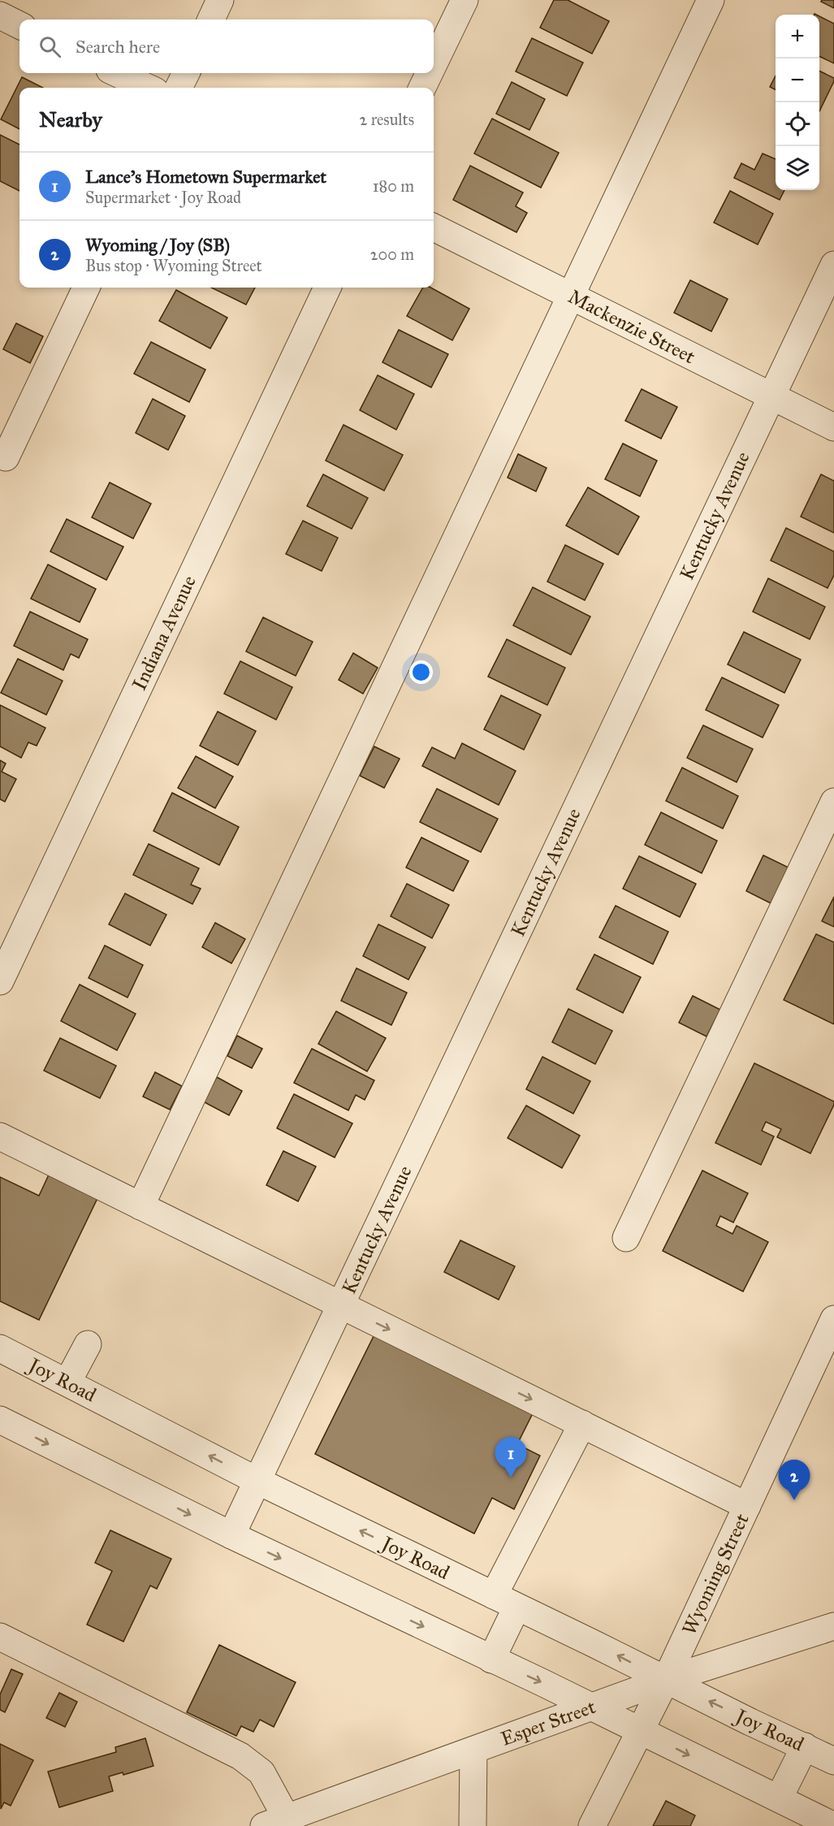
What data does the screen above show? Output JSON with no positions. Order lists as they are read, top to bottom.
{
  "streets": {
    "street": [
      "Mackenzie Street",
      "Kentucky Avenue",
      "Indiana Avenue",
      "Joy Road",
      "Wyoming Street",
      "Esper Street"
    ]
  },
  "crossings": [
    ["Mackenzie Street", "Kentucky Avenue"],
    ["Kentucky Avenue", "Joy Road"],
    ["Joy Road", "Wyoming Street"],
    ["Joy Road", "Esper Street"],
    ["Wyoming Street", "Esper Street"]
  ],
  "page": {
    "map_buttons": ["+", "−"],
    "search": "Search here",
    "heading": ["Nearby", "2 results"],
    "list": [
      {
        "mark": "1",
        "name": "Lance's Hometown Supermarket",
        "note": "Supermarket · Joy Road",
        "value": "180 m"
      },
      {
        "mark": "2",
        "name": "Wyoming / Joy (SB)",
        "note": "Bus stop · Wyoming Street",
        "value": "200 m"
      }
    ],
    "pins": ["1", "2"]
  }
}
